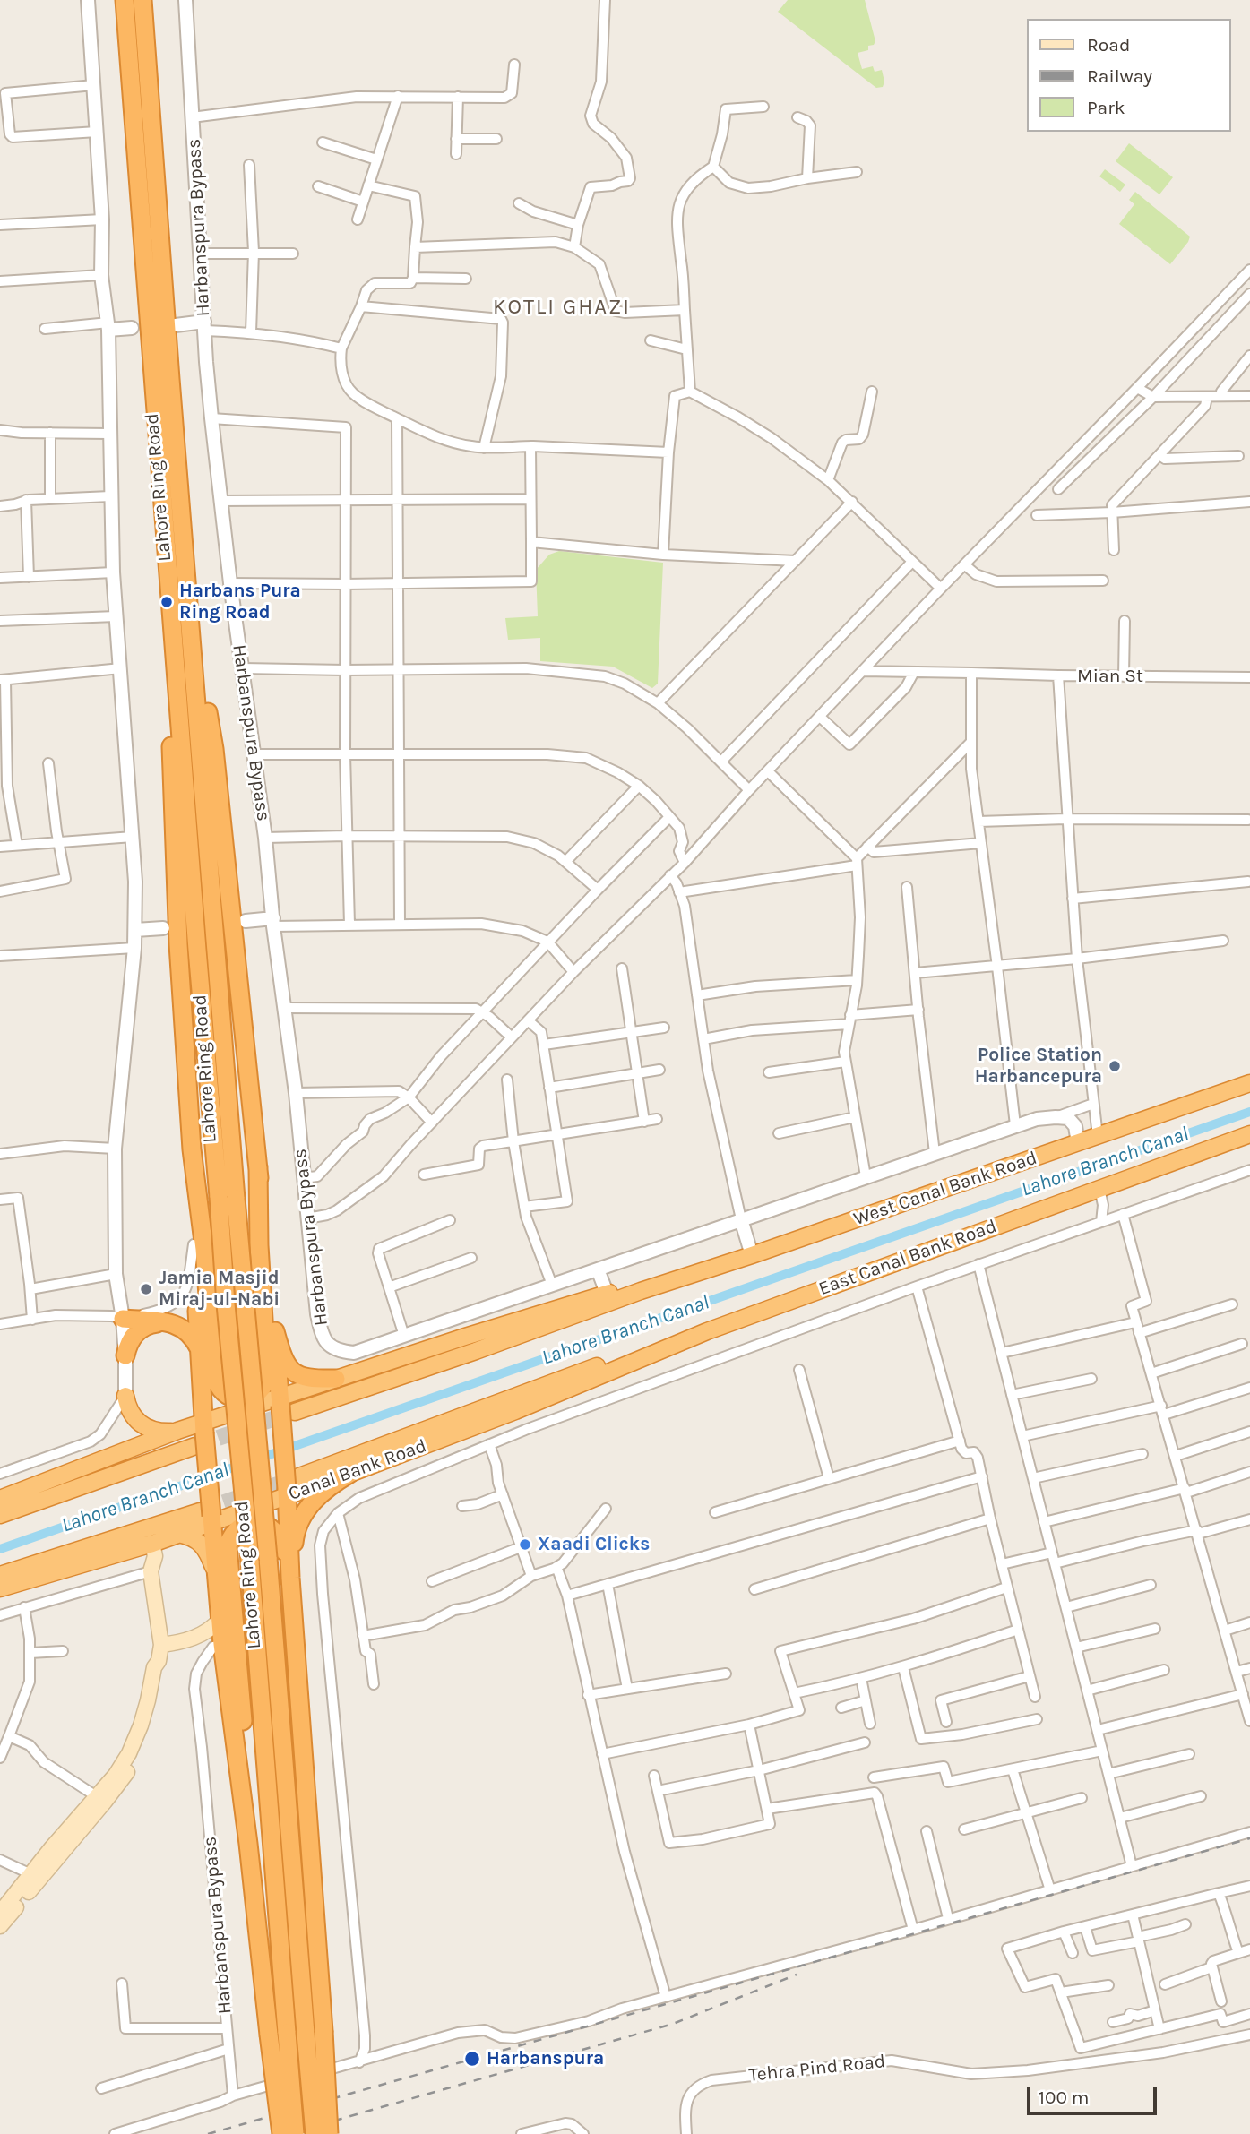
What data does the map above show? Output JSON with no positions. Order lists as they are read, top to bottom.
{
  "streets": {
    "highway": [
      "Lahore Ring Road",
      "West Canal Bank Road",
      "East Canal Bank Road",
      "Canal Bank Road"
    ],
    "street": ["Harbanspura Bypass", "Mian St", "Tehra Pind Road"]
  },
  "crossings": [
    ["East Canal Bank Road", "Canal Bank Road"]
  ],
  "districts": ["KOTLI GHAZI"],
  "water": ["Lahore Branch Canal"],
  "places": [
    "Harbans Pura Ring Road",
    "Police Station Harbancepura",
    "Jamia Masjid Miraj-ul-Nabi",
    "Xaadi Clicks",
    "Harbanspura"
  ],
  "legend": ["Road", "Railway", "Park"],
  "scale_bar": "100 m"
}
